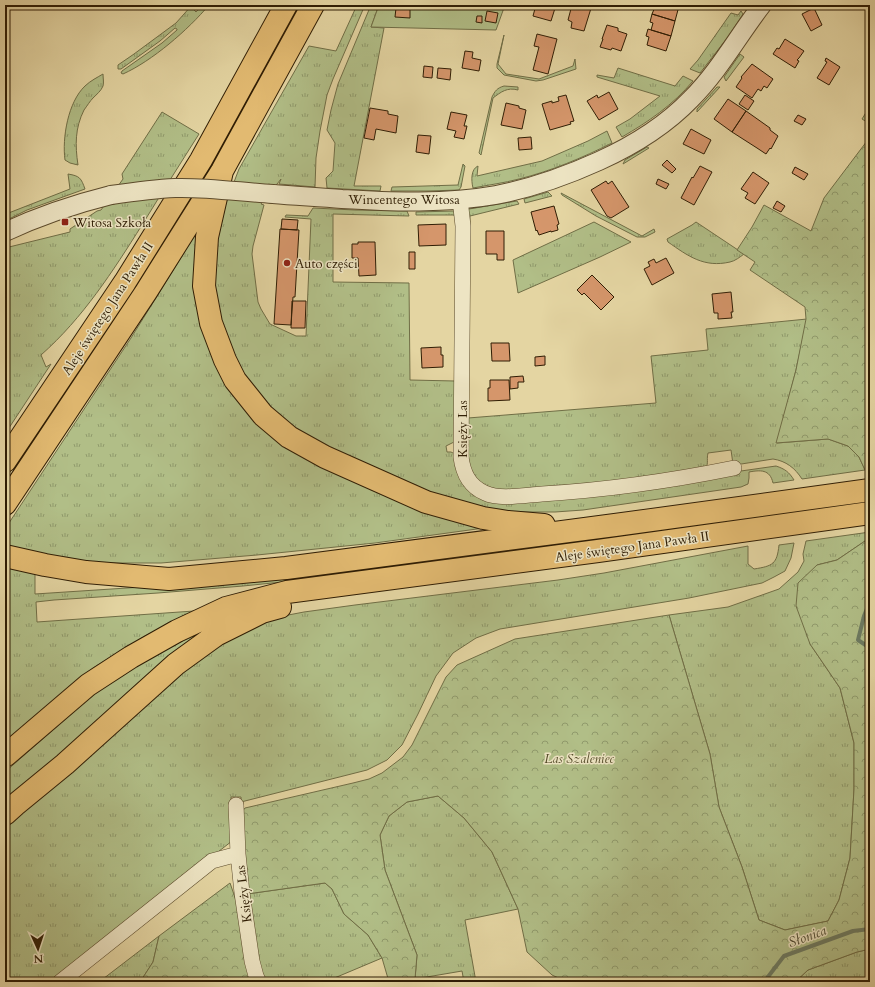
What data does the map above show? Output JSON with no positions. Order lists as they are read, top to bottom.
{
  "streets": {
    "highway": ["Aleje świętego Jana Pawła II"],
    "street": ["Wincentego Witosa", "Księży Las"]
  },
  "crossings": [
    ["Wincentego Witosa", "Księży Las"]
  ],
  "water": ["Słonica"],
  "parks": ["Las Szaleniec"],
  "places": {
    "transit": ["Witosa Szkoła"],
    "other": ["Auto części"]
  },
  "north": "bottom"
}
